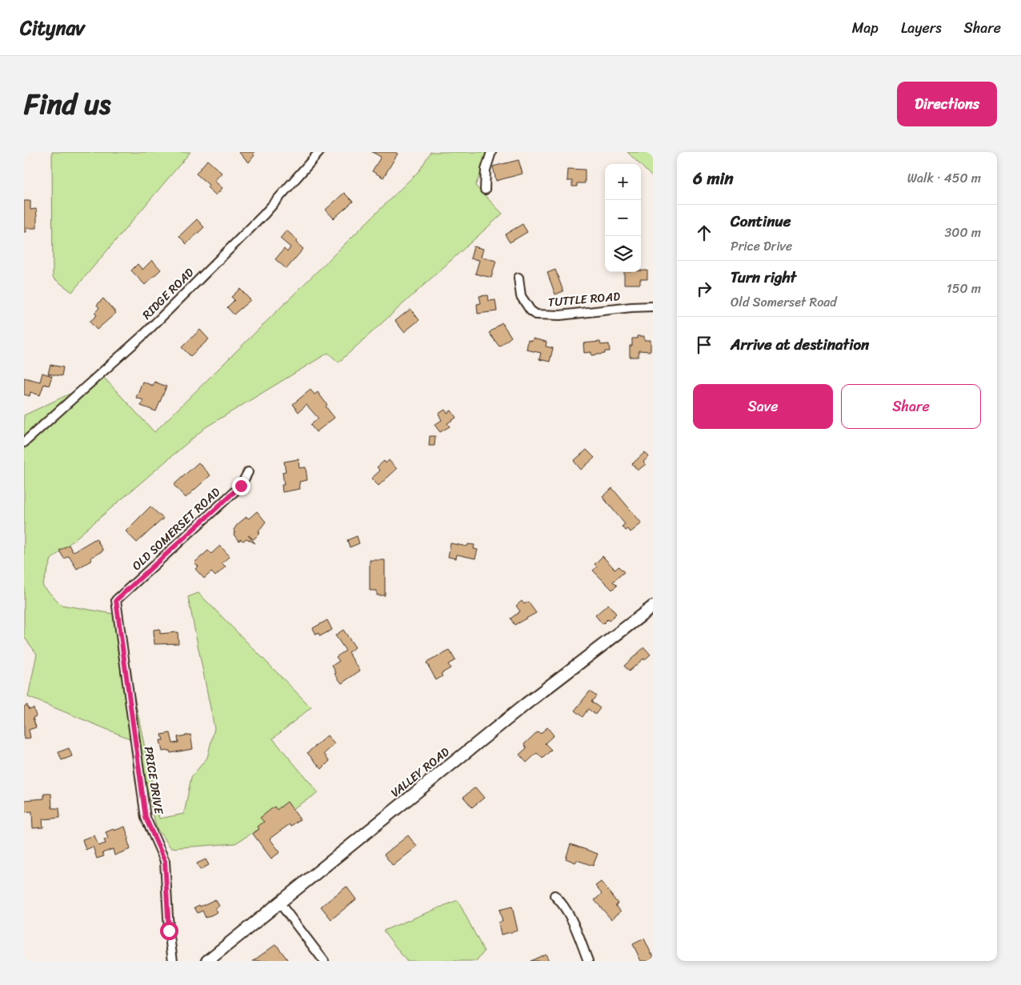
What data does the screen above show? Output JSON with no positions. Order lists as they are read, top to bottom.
{
  "streets": {
    "main road": ["VALLEY ROAD"],
    "street": [
      "RIDGE ROAD",
      "TUTTLE ROAD",
      "OLD SOMERSET ROAD",
      "PRICE DRIVE"
    ]
  },
  "crossings": [
    ["OLD SOMERSET ROAD", "PRICE DRIVE"]
  ],
  "page": {
    "header": "Citynav",
    "nav": ["Map", "Layers", "Share"],
    "title": "Find us",
    "buttons": [
      "Directions",
      ["Save", "Share"]
    ],
    "heading": ["6 min", "Walk · 450 m"],
    "map_buttons": ["+", "−"],
    "list": [
      ["Continue", "Price Drive", "300 m"],
      ["Turn right", "Old Somerset Road", "150 m"],
      "Arrive at destination"
    ]
  }
}
